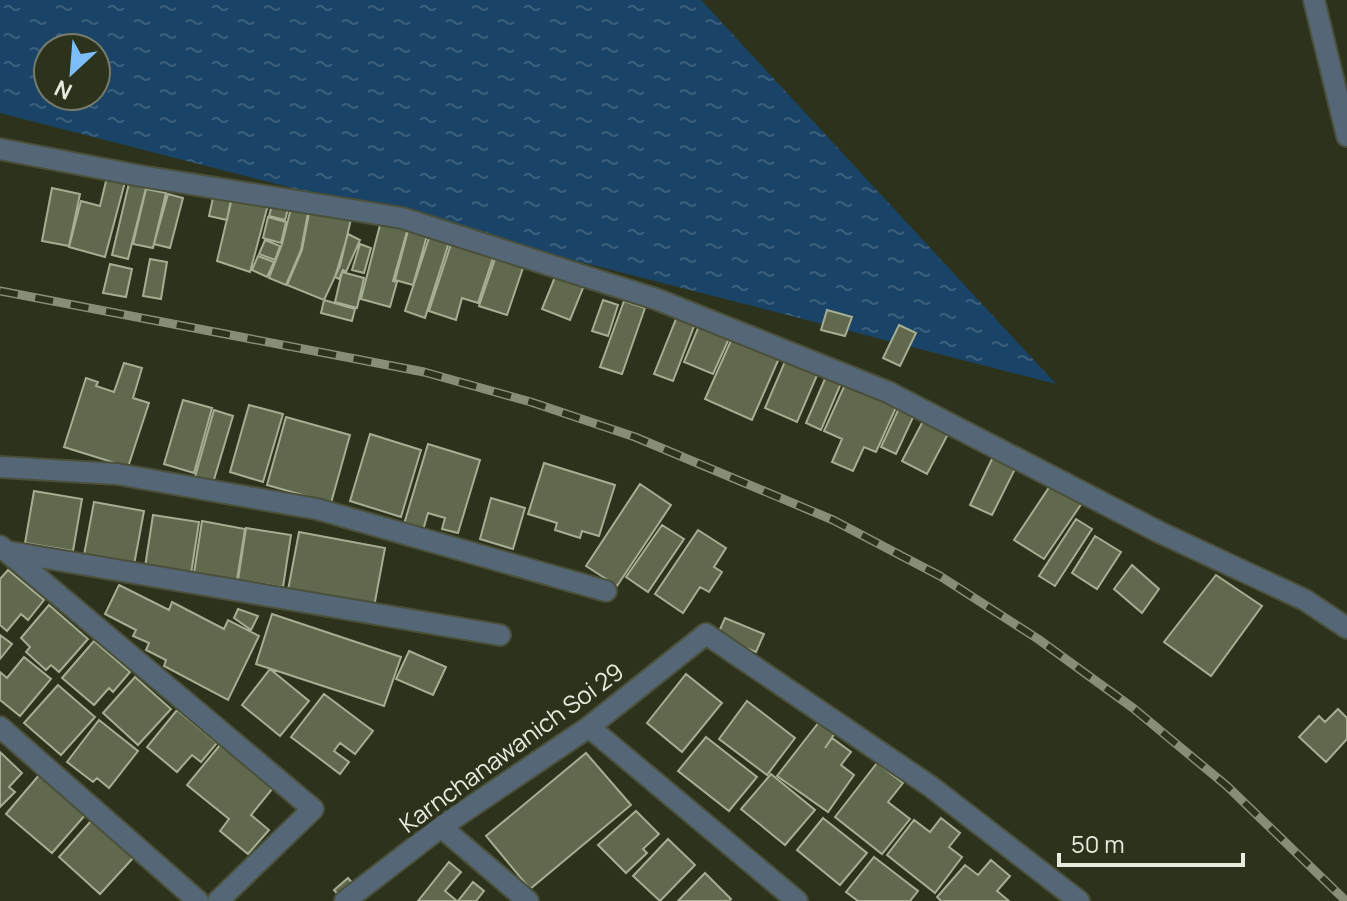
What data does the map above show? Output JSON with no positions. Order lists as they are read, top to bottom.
{
  "streets": {
    "street": ["Karnchanawanich Soi 29"]
  },
  "scale_bar": "50 m",
  "north": "bottom left"
}
